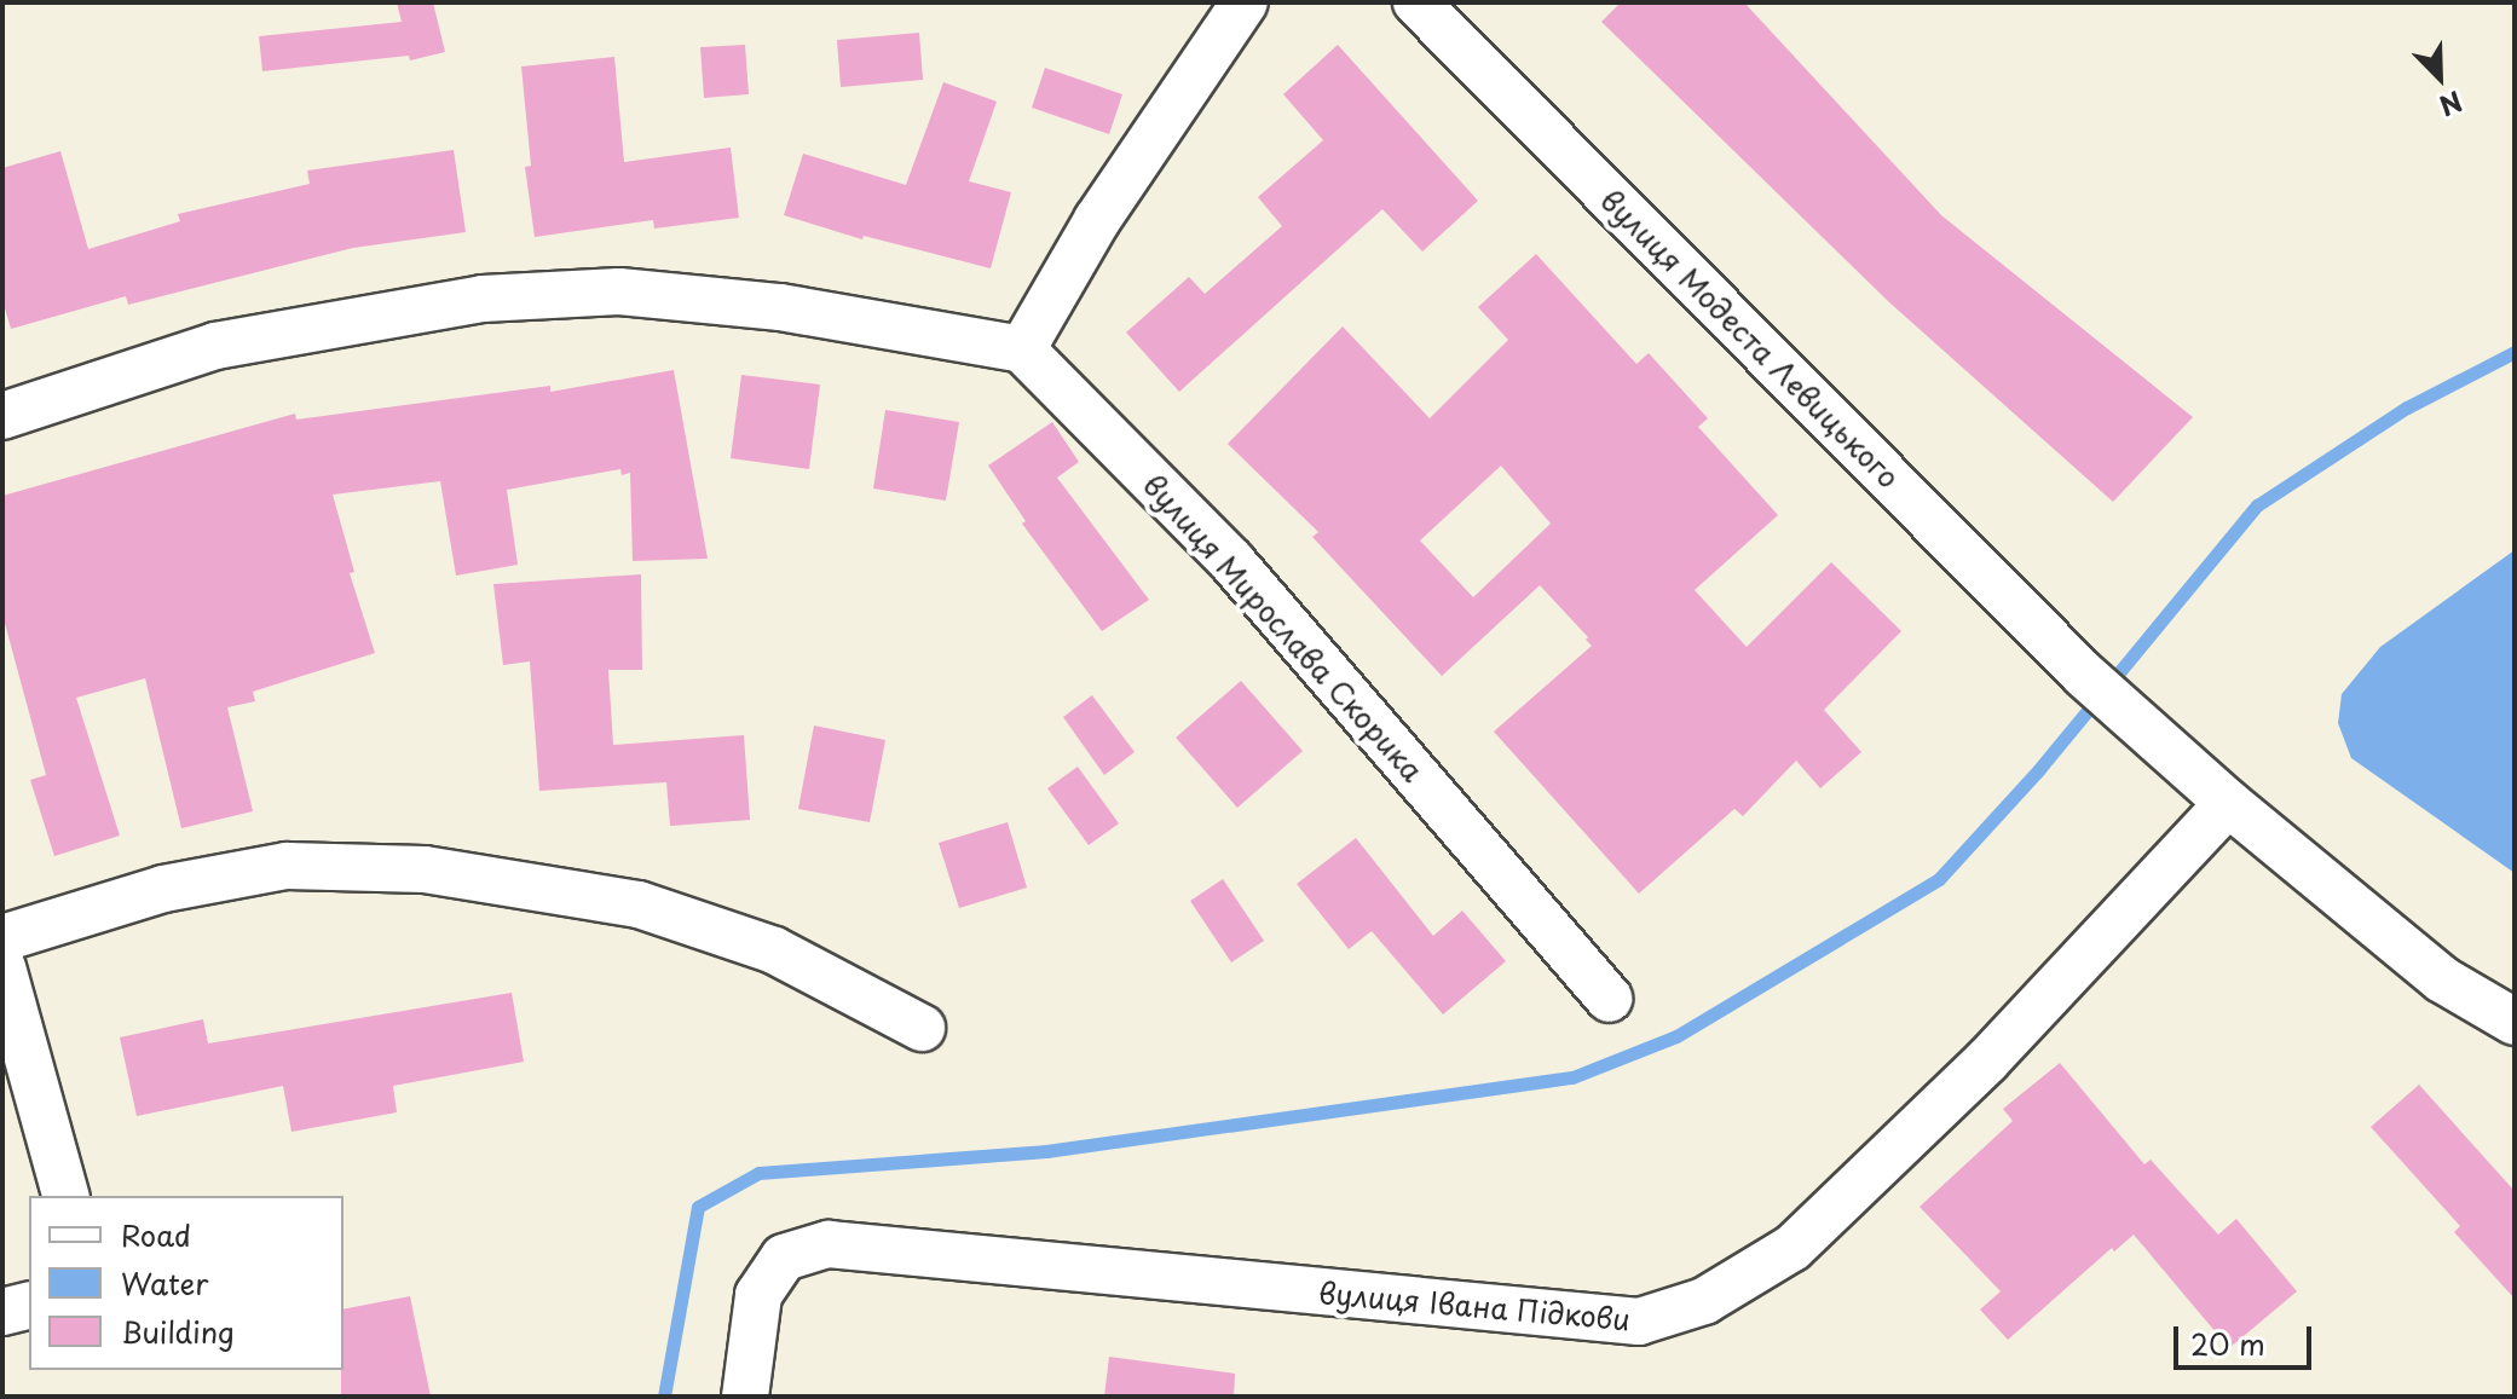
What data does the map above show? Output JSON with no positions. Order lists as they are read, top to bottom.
{
  "streets": {
    "street": ["вулиця Модеста Левицького", "вулиця Мирослава Скорика", "вулиця Івана Підкови"]
  },
  "crossings": [
    ["вулиця Модеста Левицького", "вулиця Івана Підкови"]
  ],
  "legend": ["Road", "Water", "Building"],
  "scale_bar": "20 m",
  "north": "bottom right"
}
